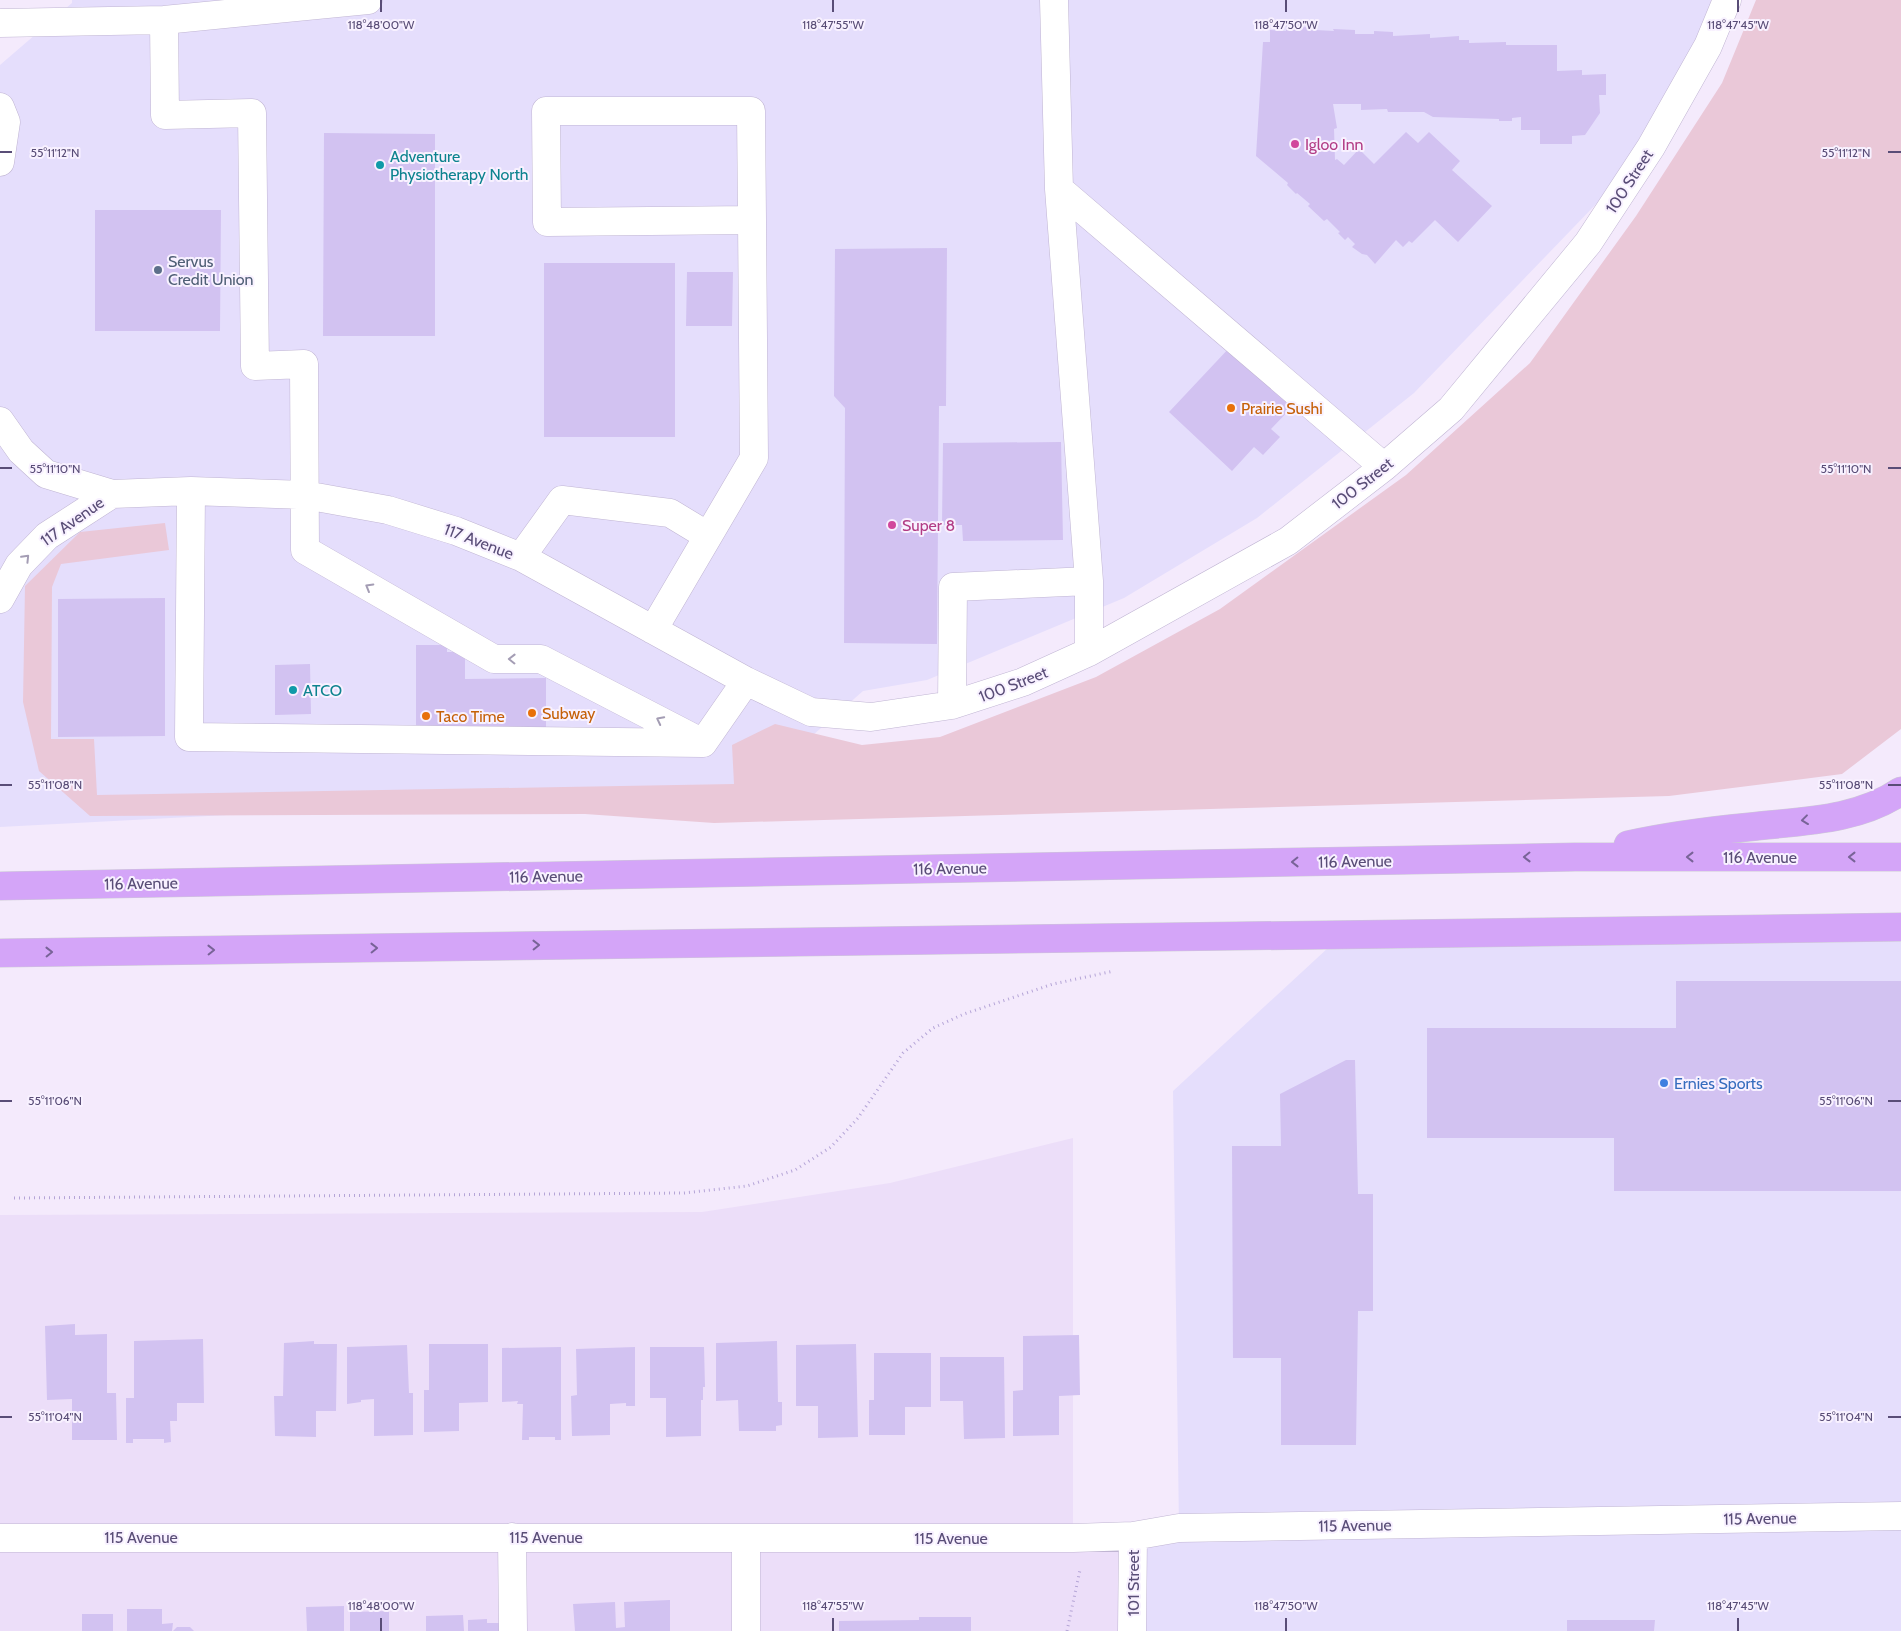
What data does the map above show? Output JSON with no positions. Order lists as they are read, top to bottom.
{
  "streets": {
    "main road": ["116 Avenue"],
    "street": [
      "100 Street",
      "117 Avenue",
      "115 Avenue",
      "101 Street"
    ]
  },
  "crossings": [
    ["100 Street", "117 Avenue"],
    ["115 Avenue", "101 Street"]
  ],
  "places": [
    "Igloo Inn",
    "Adventure Physiotherapy North",
    "Servus Credit Union",
    "Prairie Sushi",
    "Super 8",
    "ATCO",
    "Subway",
    "Taco Time",
    "Ernies Sports"
  ],
  "coordinates": [
    "118°48'00\"W",
    "118°47'55\"W",
    "118°47'50\"W",
    "118°47'45\"W",
    "55°11'12\"N",
    "55°11'10\"N",
    "55°11'08\"N",
    "55°11'06\"N",
    "55°11'04\"N"
  ]
}
